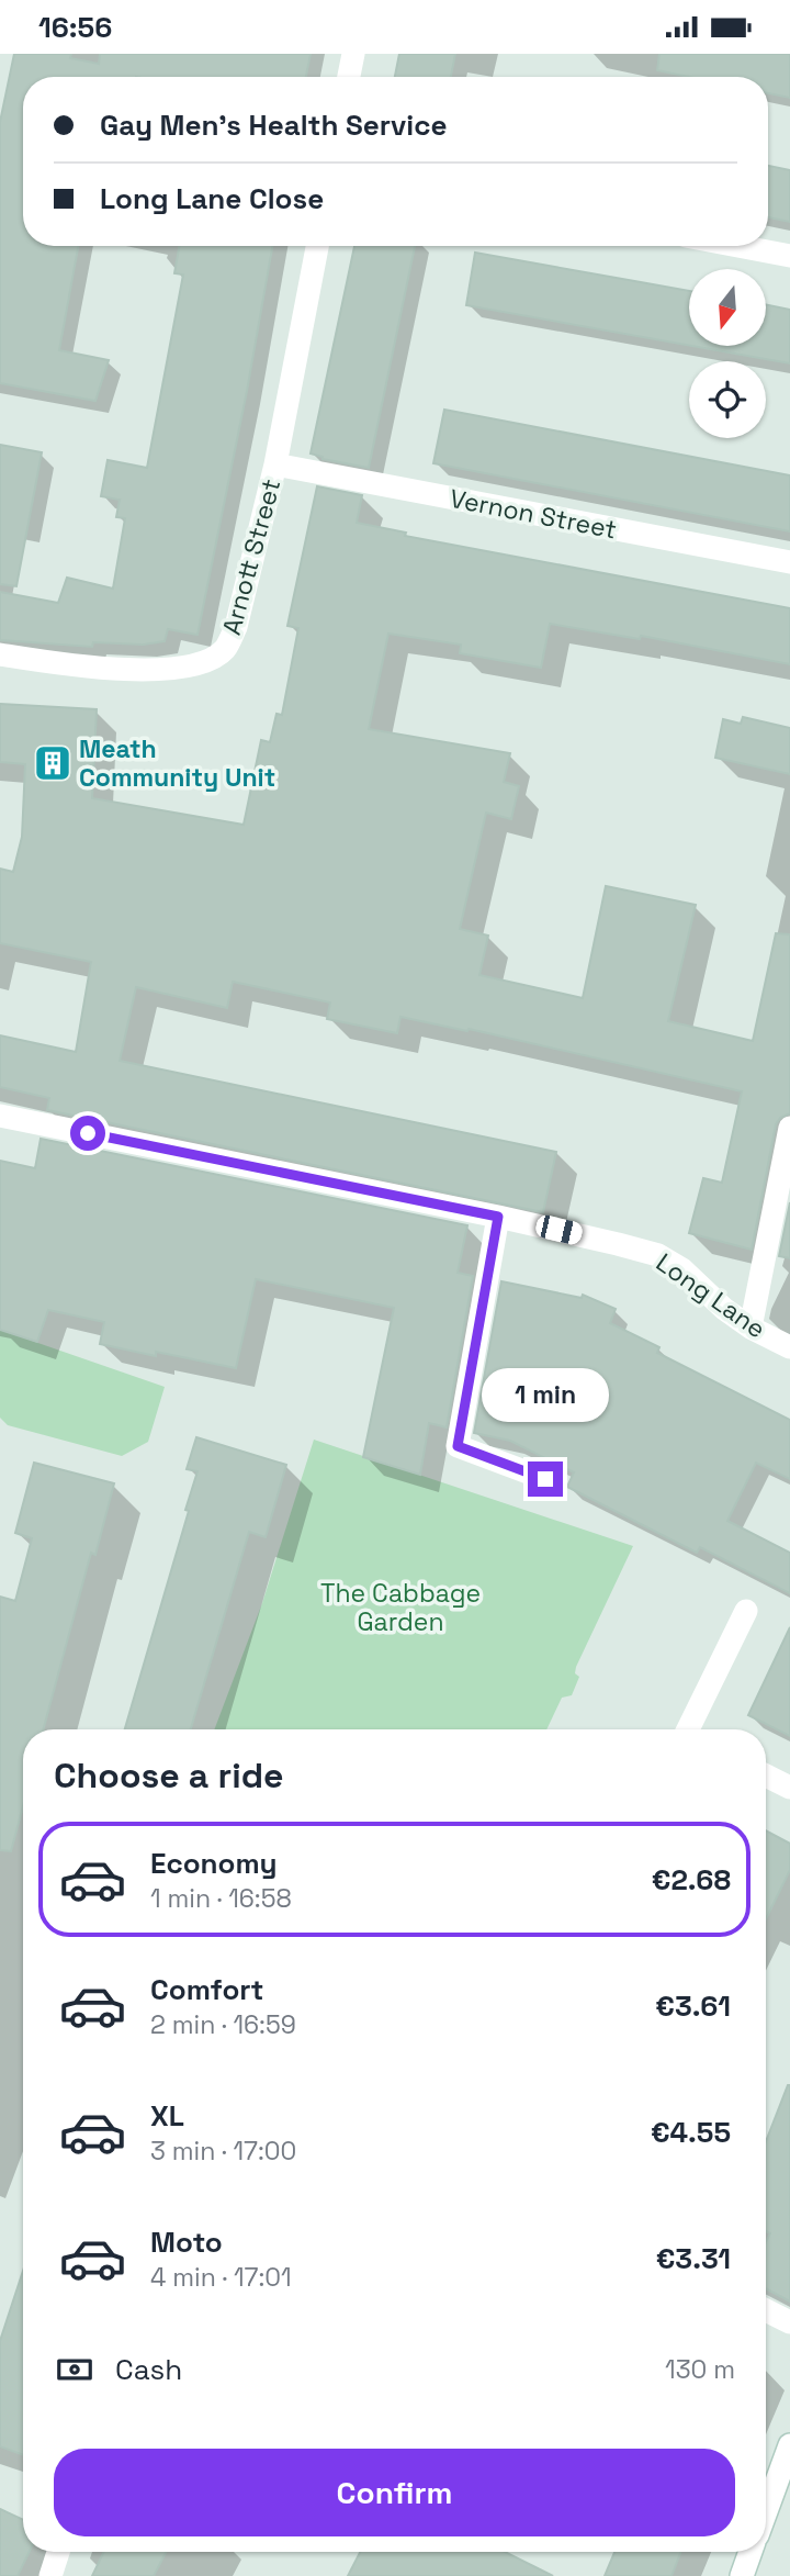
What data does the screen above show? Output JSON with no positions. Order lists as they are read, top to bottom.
{
  "streets": {
    "street": ["Vernon Street", "Arnott Street", "Long Lane"]
  },
  "crossings": [
    ["Vernon Street", "Arnott Street"]
  ],
  "parks": ["The Cabbage Garden"],
  "places": {
    "building": ["Meath Community Unit"]
  },
  "north": "bottom",
  "page": {
    "status": "16:56",
    "banner": ["Gay Men's Health Service", "Long Lane Close"],
    "bubble": "1 min",
    "heading": "Choose a ride",
    "list": [
      {
        "name": "Economy",
        "note": "1 min · 16:58",
        "value": "€2.68"
      },
      {
        "name": "Comfort",
        "note": "2 min · 16:59",
        "value": "€3.61"
      },
      {
        "name": "XL",
        "note": "3 min · 17:00",
        "value": "€4.55"
      },
      {
        "name": "Moto",
        "note": "4 min · 17:01",
        "value": "€3.31"
      }
    ],
    "pay": ["Cash", "130 m"],
    "buttons": "Confirm"
  }
}
